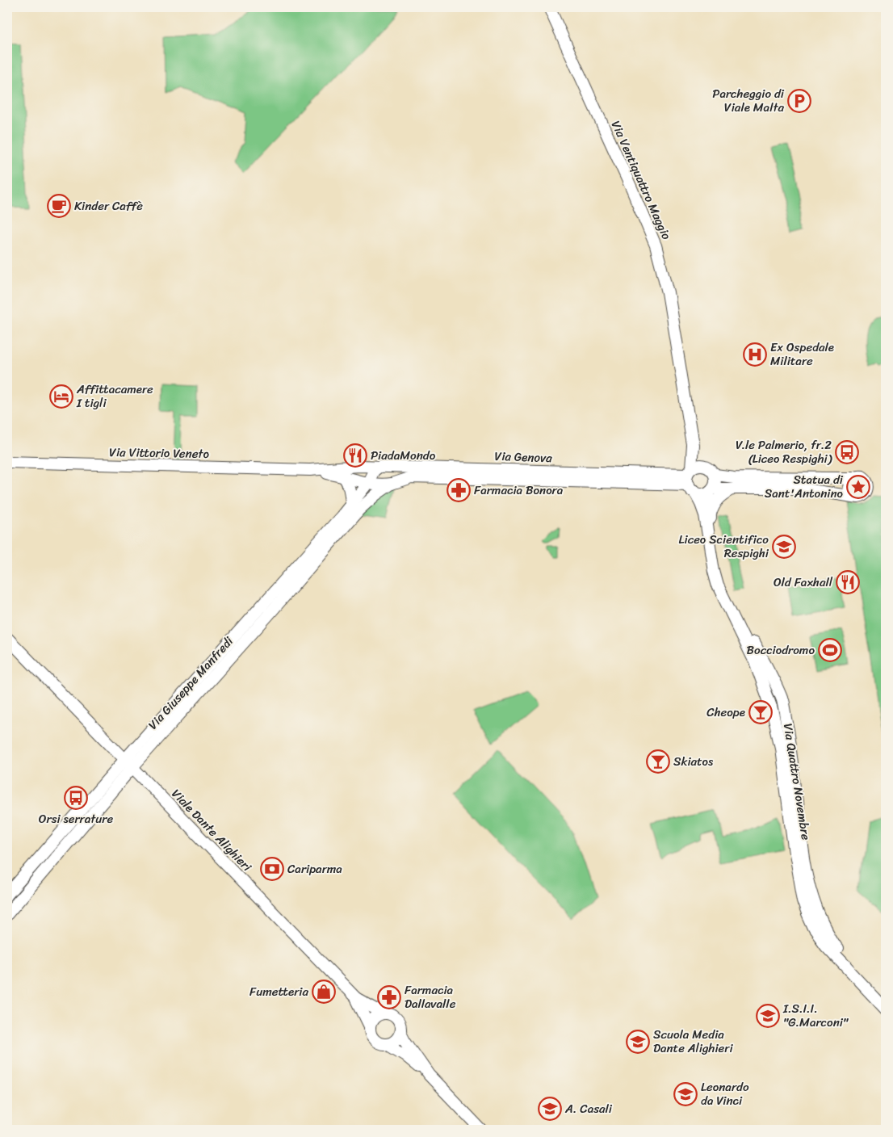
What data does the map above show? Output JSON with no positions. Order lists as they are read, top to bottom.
{
  "streets": {
    "main road": [
      "Via Ventiquattro Maggio",
      "Via Vittorio Veneto",
      "Via Genova",
      "Via Giuseppe Manfredi",
      "Via Quattro Novembre",
      "Viale Dante Alighieri"
    ]
  },
  "crossings": [
    ["Via Ventiquattro Maggio", "Via Genova"],
    ["Via Ventiquattro Maggio", "Via Quattro Novembre"],
    ["Via Vittorio Veneto", "Via Genova"],
    ["Via Genova", "Via Giuseppe Manfredi"],
    ["Via Genova", "Via Quattro Novembre"],
    ["Via Giuseppe Manfredi", "Viale Dante Alighieri"]
  ],
  "places": {
    "parking": ["Parcheggio di Viale Malta"],
    "cafe": ["Kinder Caffè"],
    "hospital": ["Ex Ospedale Militare"],
    "hotel": ["Affittacamere I tigli"],
    "bus stop": ["V.le Palmerio, fr.2 (Liceo Respighi)", "Orsi serrature"],
    "restaurant": ["PiadaMondo", "Old Faxhall"],
    "place": ["Statua di Sant'Antonino"],
    "pharmacy": ["Farmacia Bonora", "Farmacia Dallavalle"],
    "school or university": [
      "Liceo Scientifico Respighi",
      "I.S.I.I. \"G.Marconi\"",
      "Scuola Media Dante Alighieri",
      "Leonardo da Vinci",
      "A. Casali"
    ],
    "sports": ["Bocciodromo"],
    "bar": ["Cheope", "Skiatos"],
    "bank": ["Cariparma"],
    "shop": ["Fumetteria"]
  }
}
